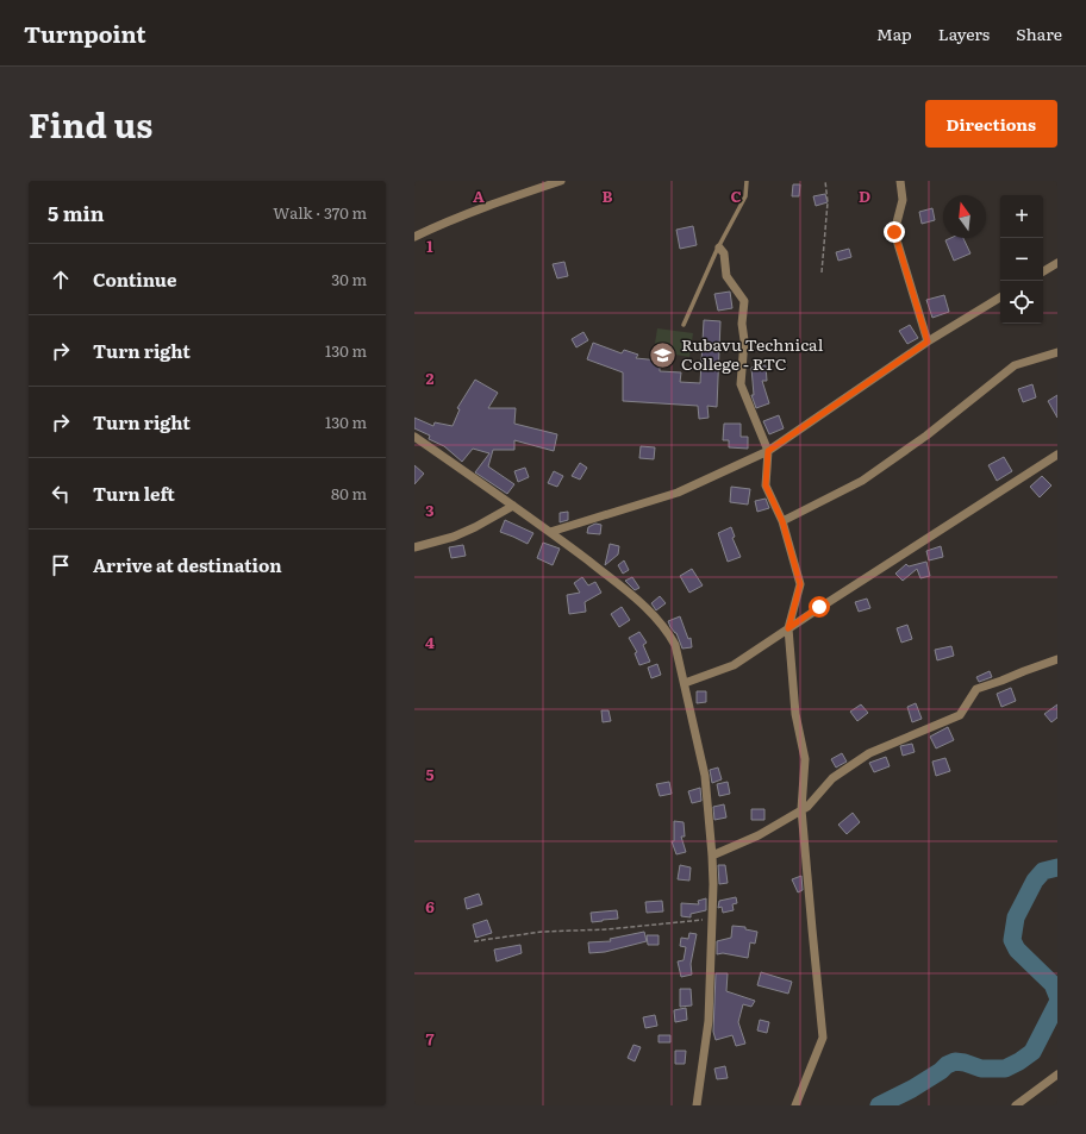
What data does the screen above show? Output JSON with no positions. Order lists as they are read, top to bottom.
{
  "places": {
    "school or university": ["Rubavu Technical College - RTC"]
  },
  "north": "top",
  "page": {
    "header": "Turnpoint",
    "nav": ["Map", "Layers", "Share"],
    "title": "Find us",
    "buttons": "Directions",
    "heading": ["5 min", "Walk · 370 m"],
    "map_buttons": ["+", "−"],
    "list": [
      ["Continue", "30 m"],
      ["Turn right", "130 m"],
      ["Turn right", "130 m"],
      ["Turn left", "80 m"],
      "Arrive at destination"
    ]
  },
  "grid": {
    "columns": [
      "A",
      "B",
      "C",
      "D"
    ],
    "rows": [
      "1",
      "2",
      "3",
      "4",
      "5",
      "6",
      "7"
    ]
  }
}
